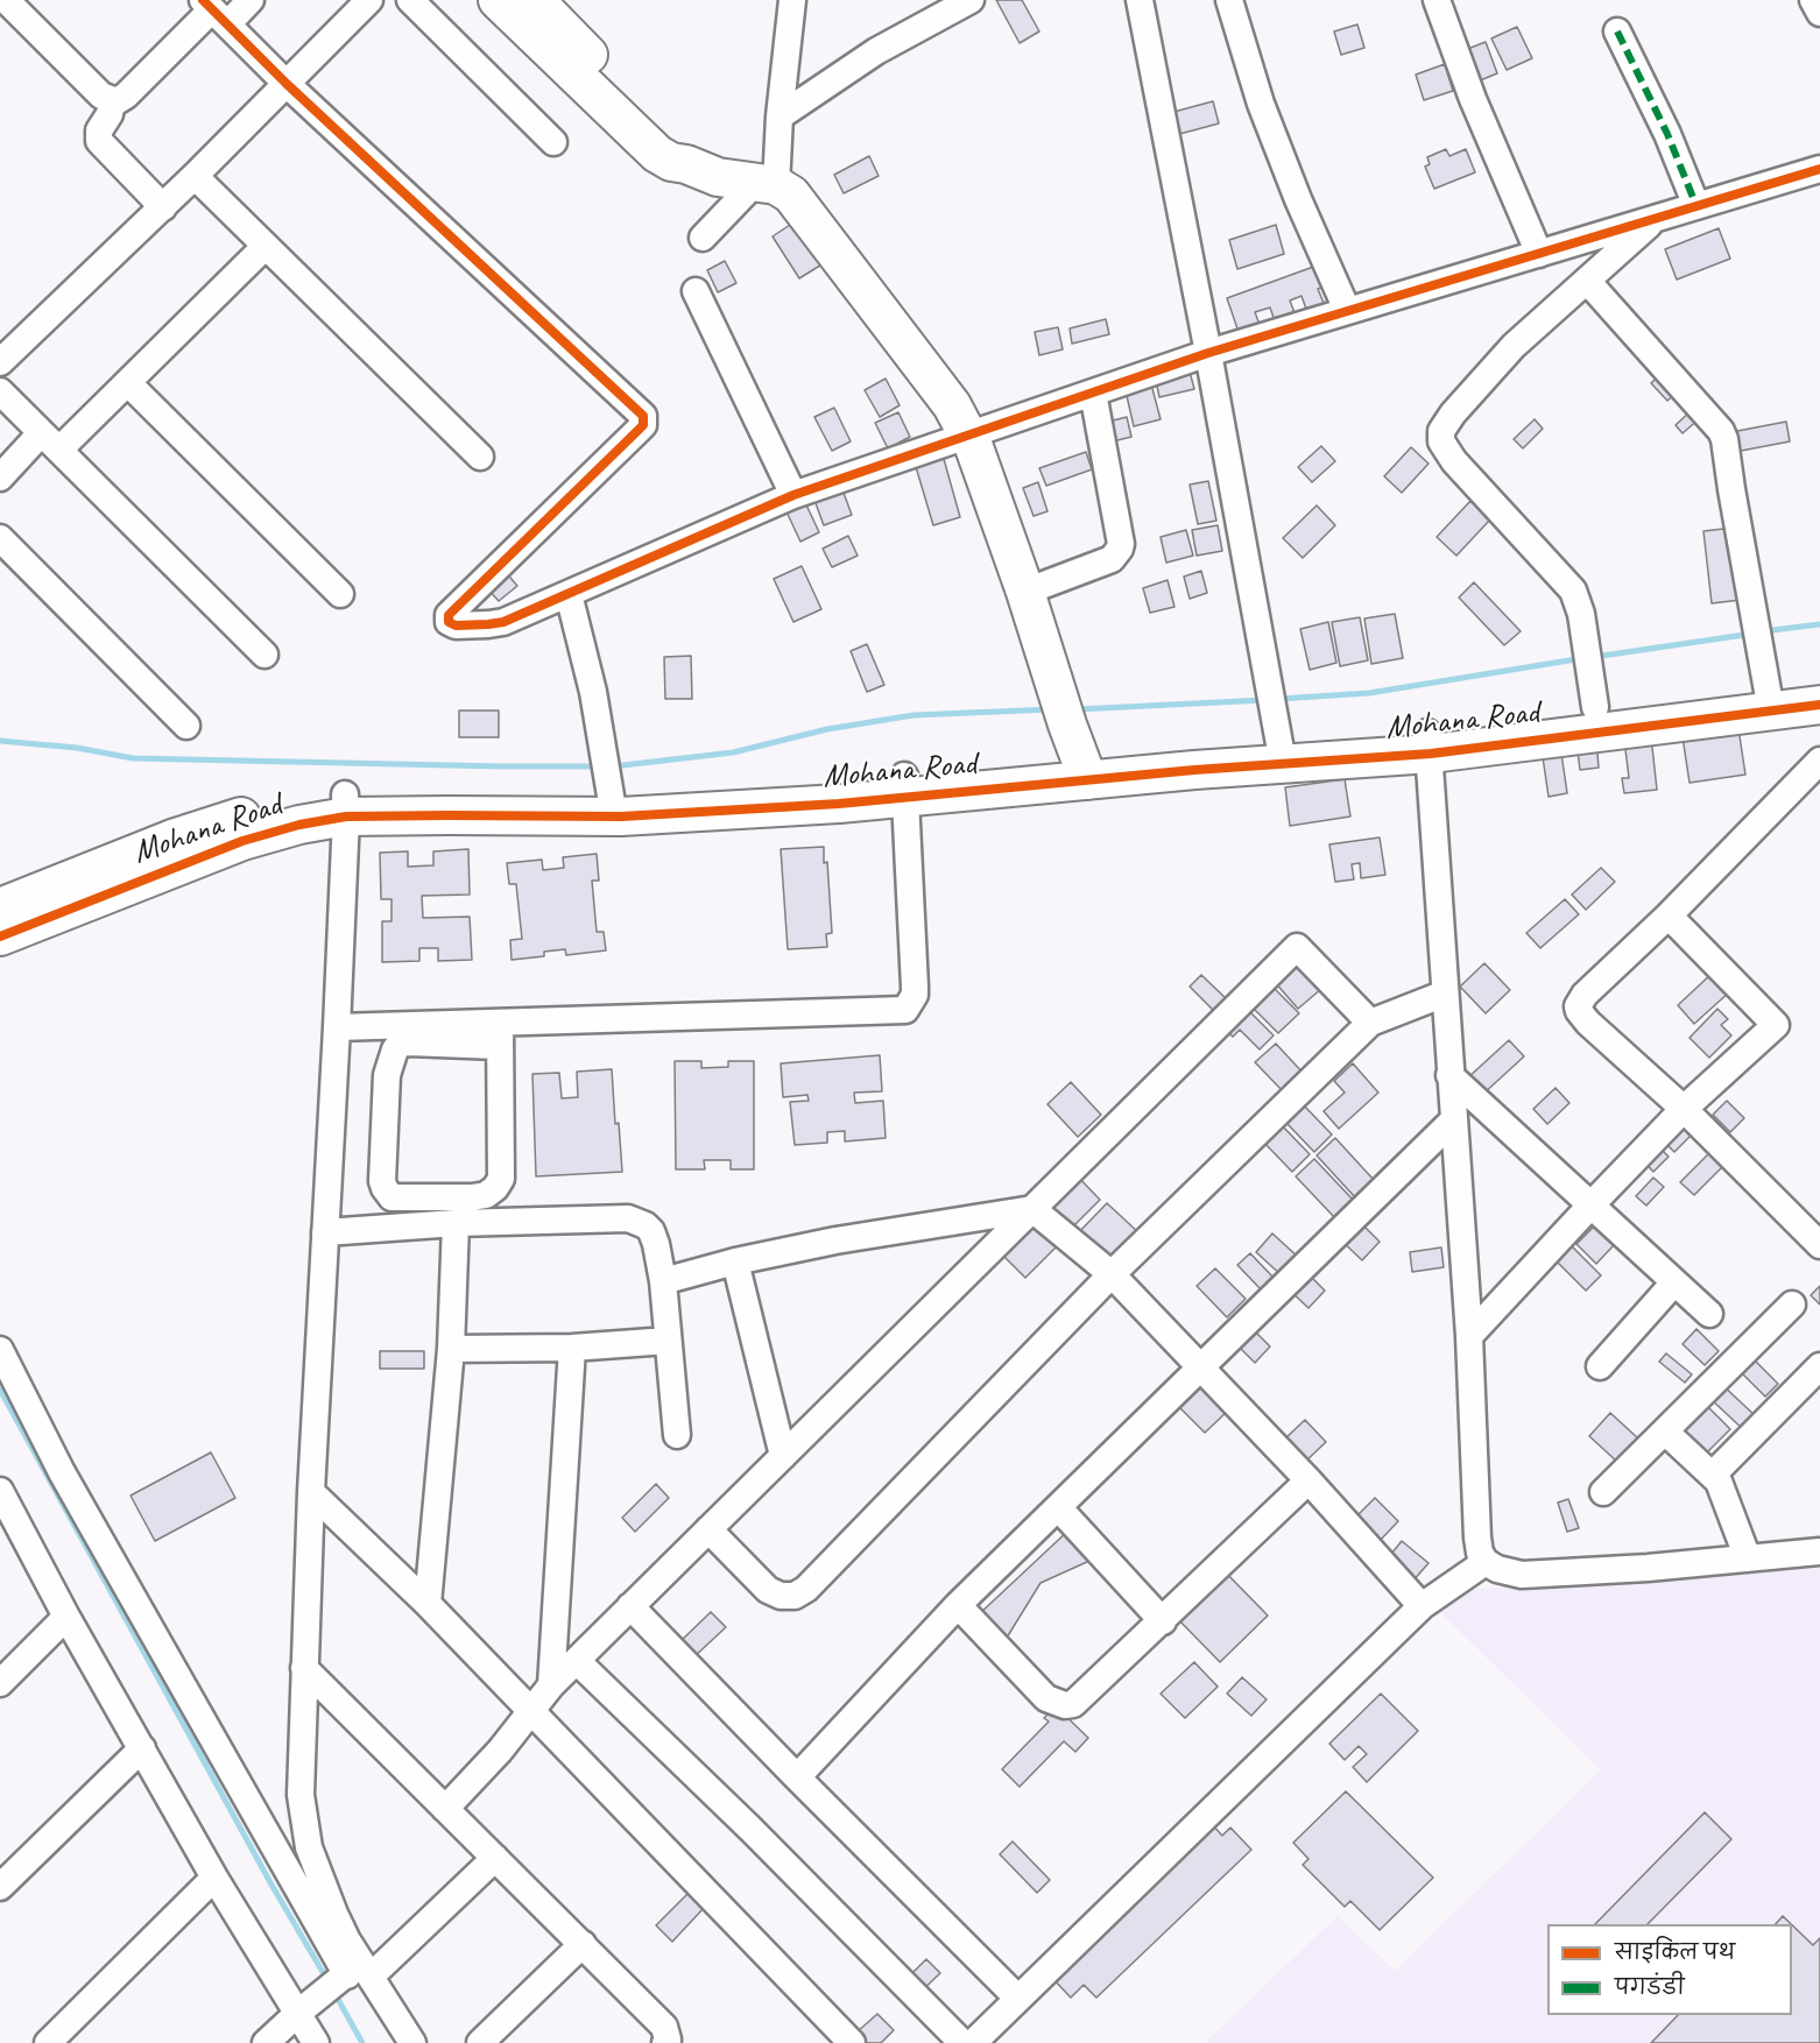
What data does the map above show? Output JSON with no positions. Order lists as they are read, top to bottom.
{
  "streets": {
    "street": ["Mohana Road"]
  },
  "legend": ["साइकिल पथ", "पगडंडी"]
}
